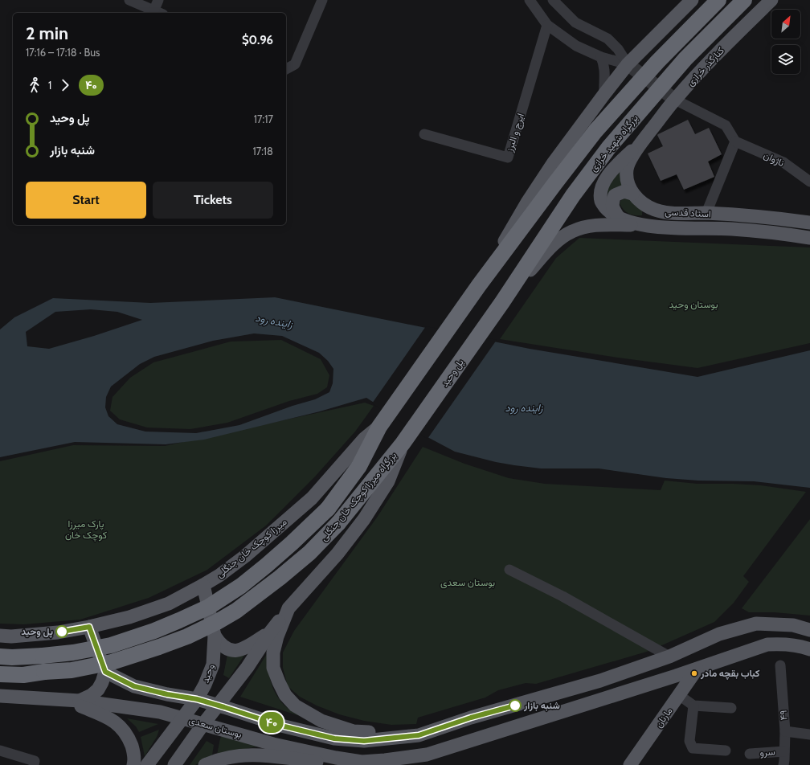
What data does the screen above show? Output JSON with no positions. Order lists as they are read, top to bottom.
{
  "streets": {
    "highway": ["بزرگراه شهید خرازی", "پل وحید", "بزرگراه میرزا کوچک خان جنگلی"],
    "main road": [
      "کنارگذر خرازی",
      "استاد قدسی",
      "میرزا کوچک خان جنگلی",
      "وحید",
      "مارنان",
      "بوستان سعدی"
    ],
    "street": [
      "ایرج و البرز",
      "ناژوان",
      "۴۹",
      "سرو"
    ]
  },
  "crossings": [
    ["کنارگذر خرازی", "ناژوان"],
    ["کنارگذر خرازی", "استاد قدسی"],
    ["بزرگراه شهید خرازی", "پل وحید"],
    ["ناژوان", "استاد قدسی"],
    ["پل وحید", "بزرگراه میرزا کوچک خان جنگلی"],
    ["بزرگراه میرزا کوچک خان جنگلی", "میرزا کوچک خان جنگلی"],
    ["میرزا کوچک خان جنگلی", "وحید"],
    ["وحید", "بوستان سعدی"],
    ["۴۹", "سرو"],
    ["مارنان", "بوستان سعدی"]
  ],
  "water": ["زاینده رود"],
  "parks": ["بوستان وحید", "پارک میرزا کوچک خان", "بوستان سعدی"],
  "places": ["پل وحید", "کباب بقچه مادر", "شنبه بازار"],
  "lines": ["bus line ۴۰"],
  "north": "top right",
  "page": {
    "on_map": "۴۰",
    "heading": ["2 min", "17:16 – 17:18 · Bus", "$0.96"],
    "legs": ["1", "۴۰"],
    "list": [
      {
        "name": "پل وحید",
        "value": "17:17"
      },
      {
        "name": "شنبه بازار",
        "value": "17:18"
      }
    ],
    "buttons": ["Start", "Tickets"]
  }
}
